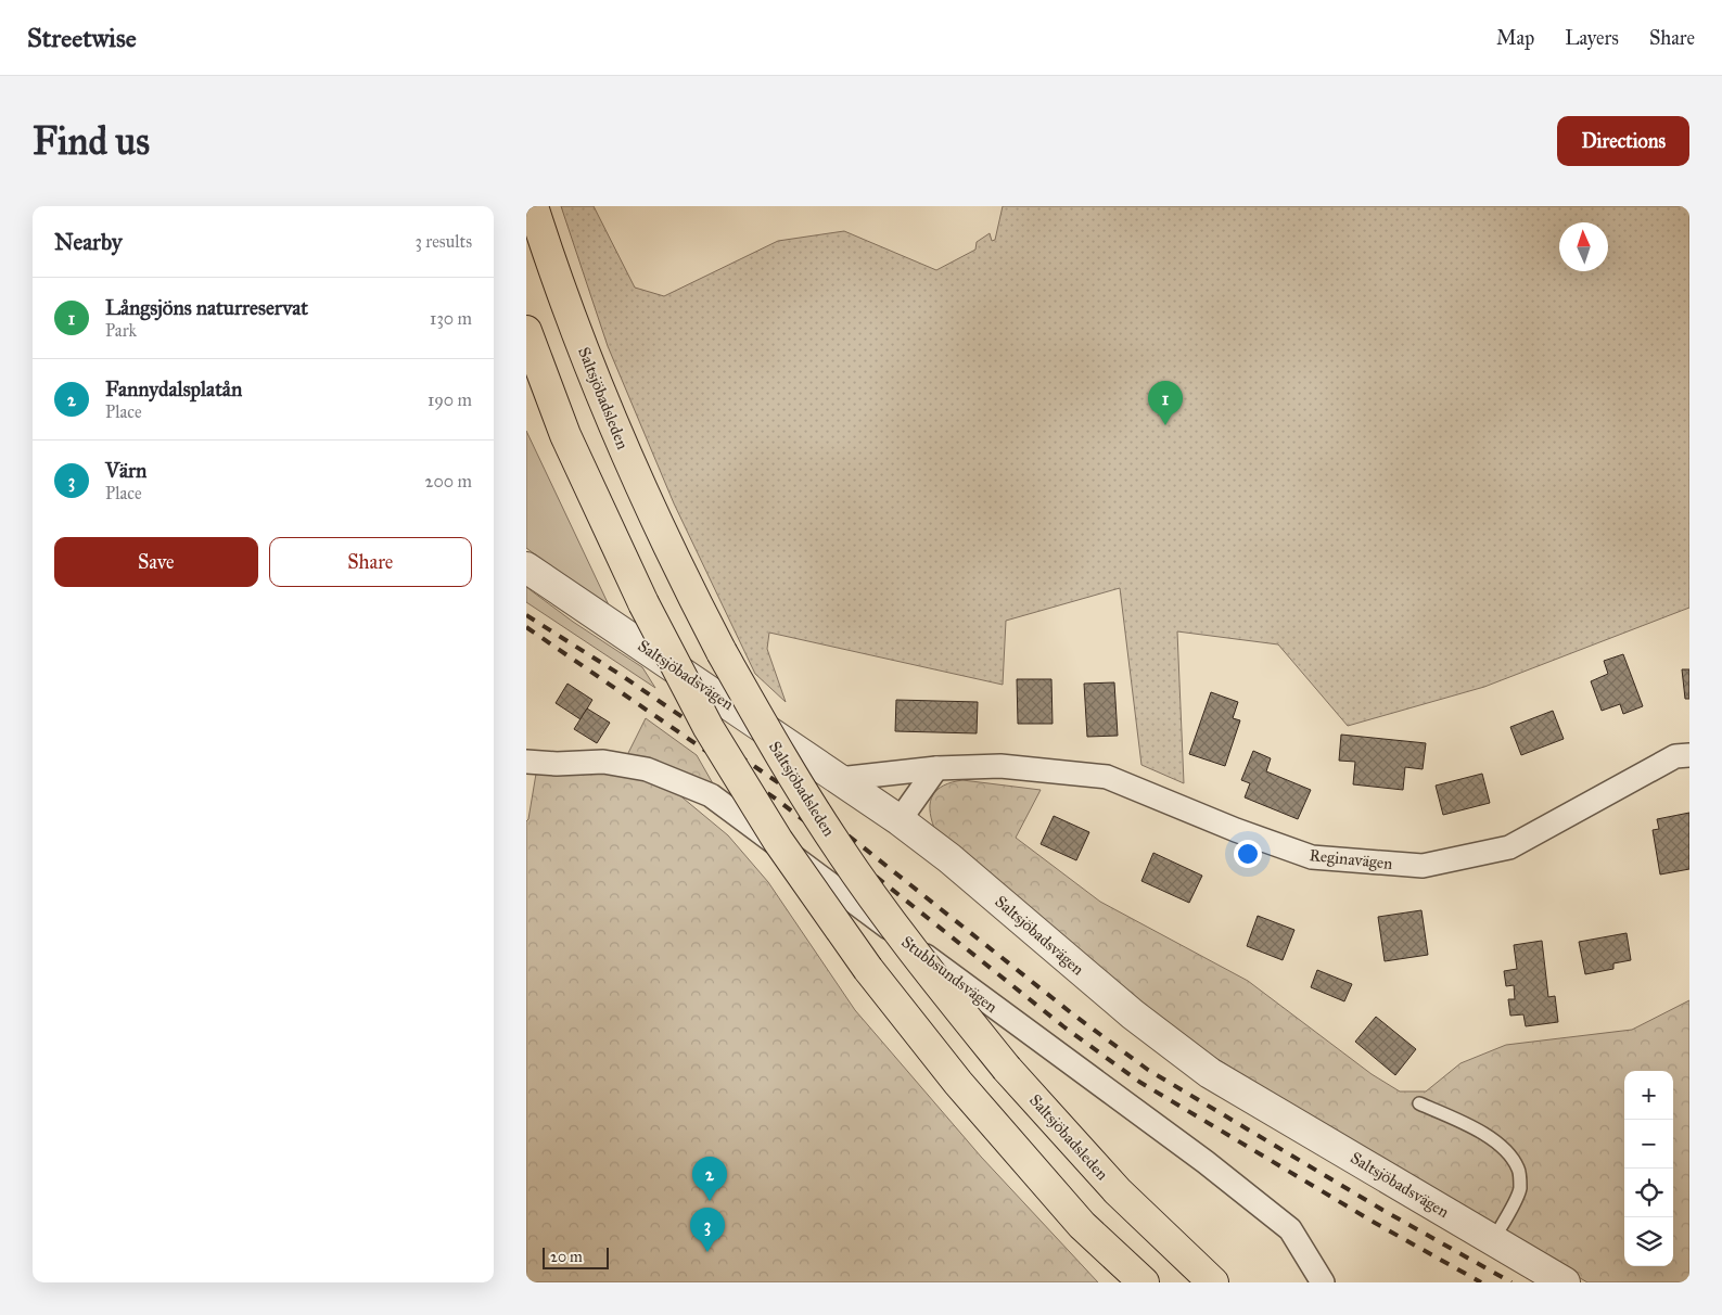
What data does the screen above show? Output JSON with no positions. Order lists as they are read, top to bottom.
{
  "streets": {
    "highway": ["Saltsjöbadsleden"],
    "street": ["Saltsjöbadsvägen", "Reginavägen", "Stubbsundsvägen"]
  },
  "crossings": [
    ["Saltsjöbadsvägen", "Reginavägen"]
  ],
  "scale_bar": "20 m",
  "north": "top",
  "page": {
    "header": "Streetwise",
    "nav": ["Map", "Layers", "Share"],
    "buttons": [
      "Directions",
      ["Save", "Share"]
    ],
    "title": "Find us",
    "heading": ["Nearby", "3 results"],
    "list": [
      {
        "mark": "1",
        "name": "Långsjöns naturreservat",
        "note": "Park",
        "value": "130 m"
      },
      {
        "mark": "2",
        "name": "Fannydalsplatån",
        "note": "Place",
        "value": "190 m"
      },
      {
        "mark": "3",
        "name": "Värn",
        "note": "Place",
        "value": "200 m"
      }
    ],
    "pins": ["1", "2", "3"],
    "map_buttons": ["+", "−"],
    "scale": "20 m"
  }
}
